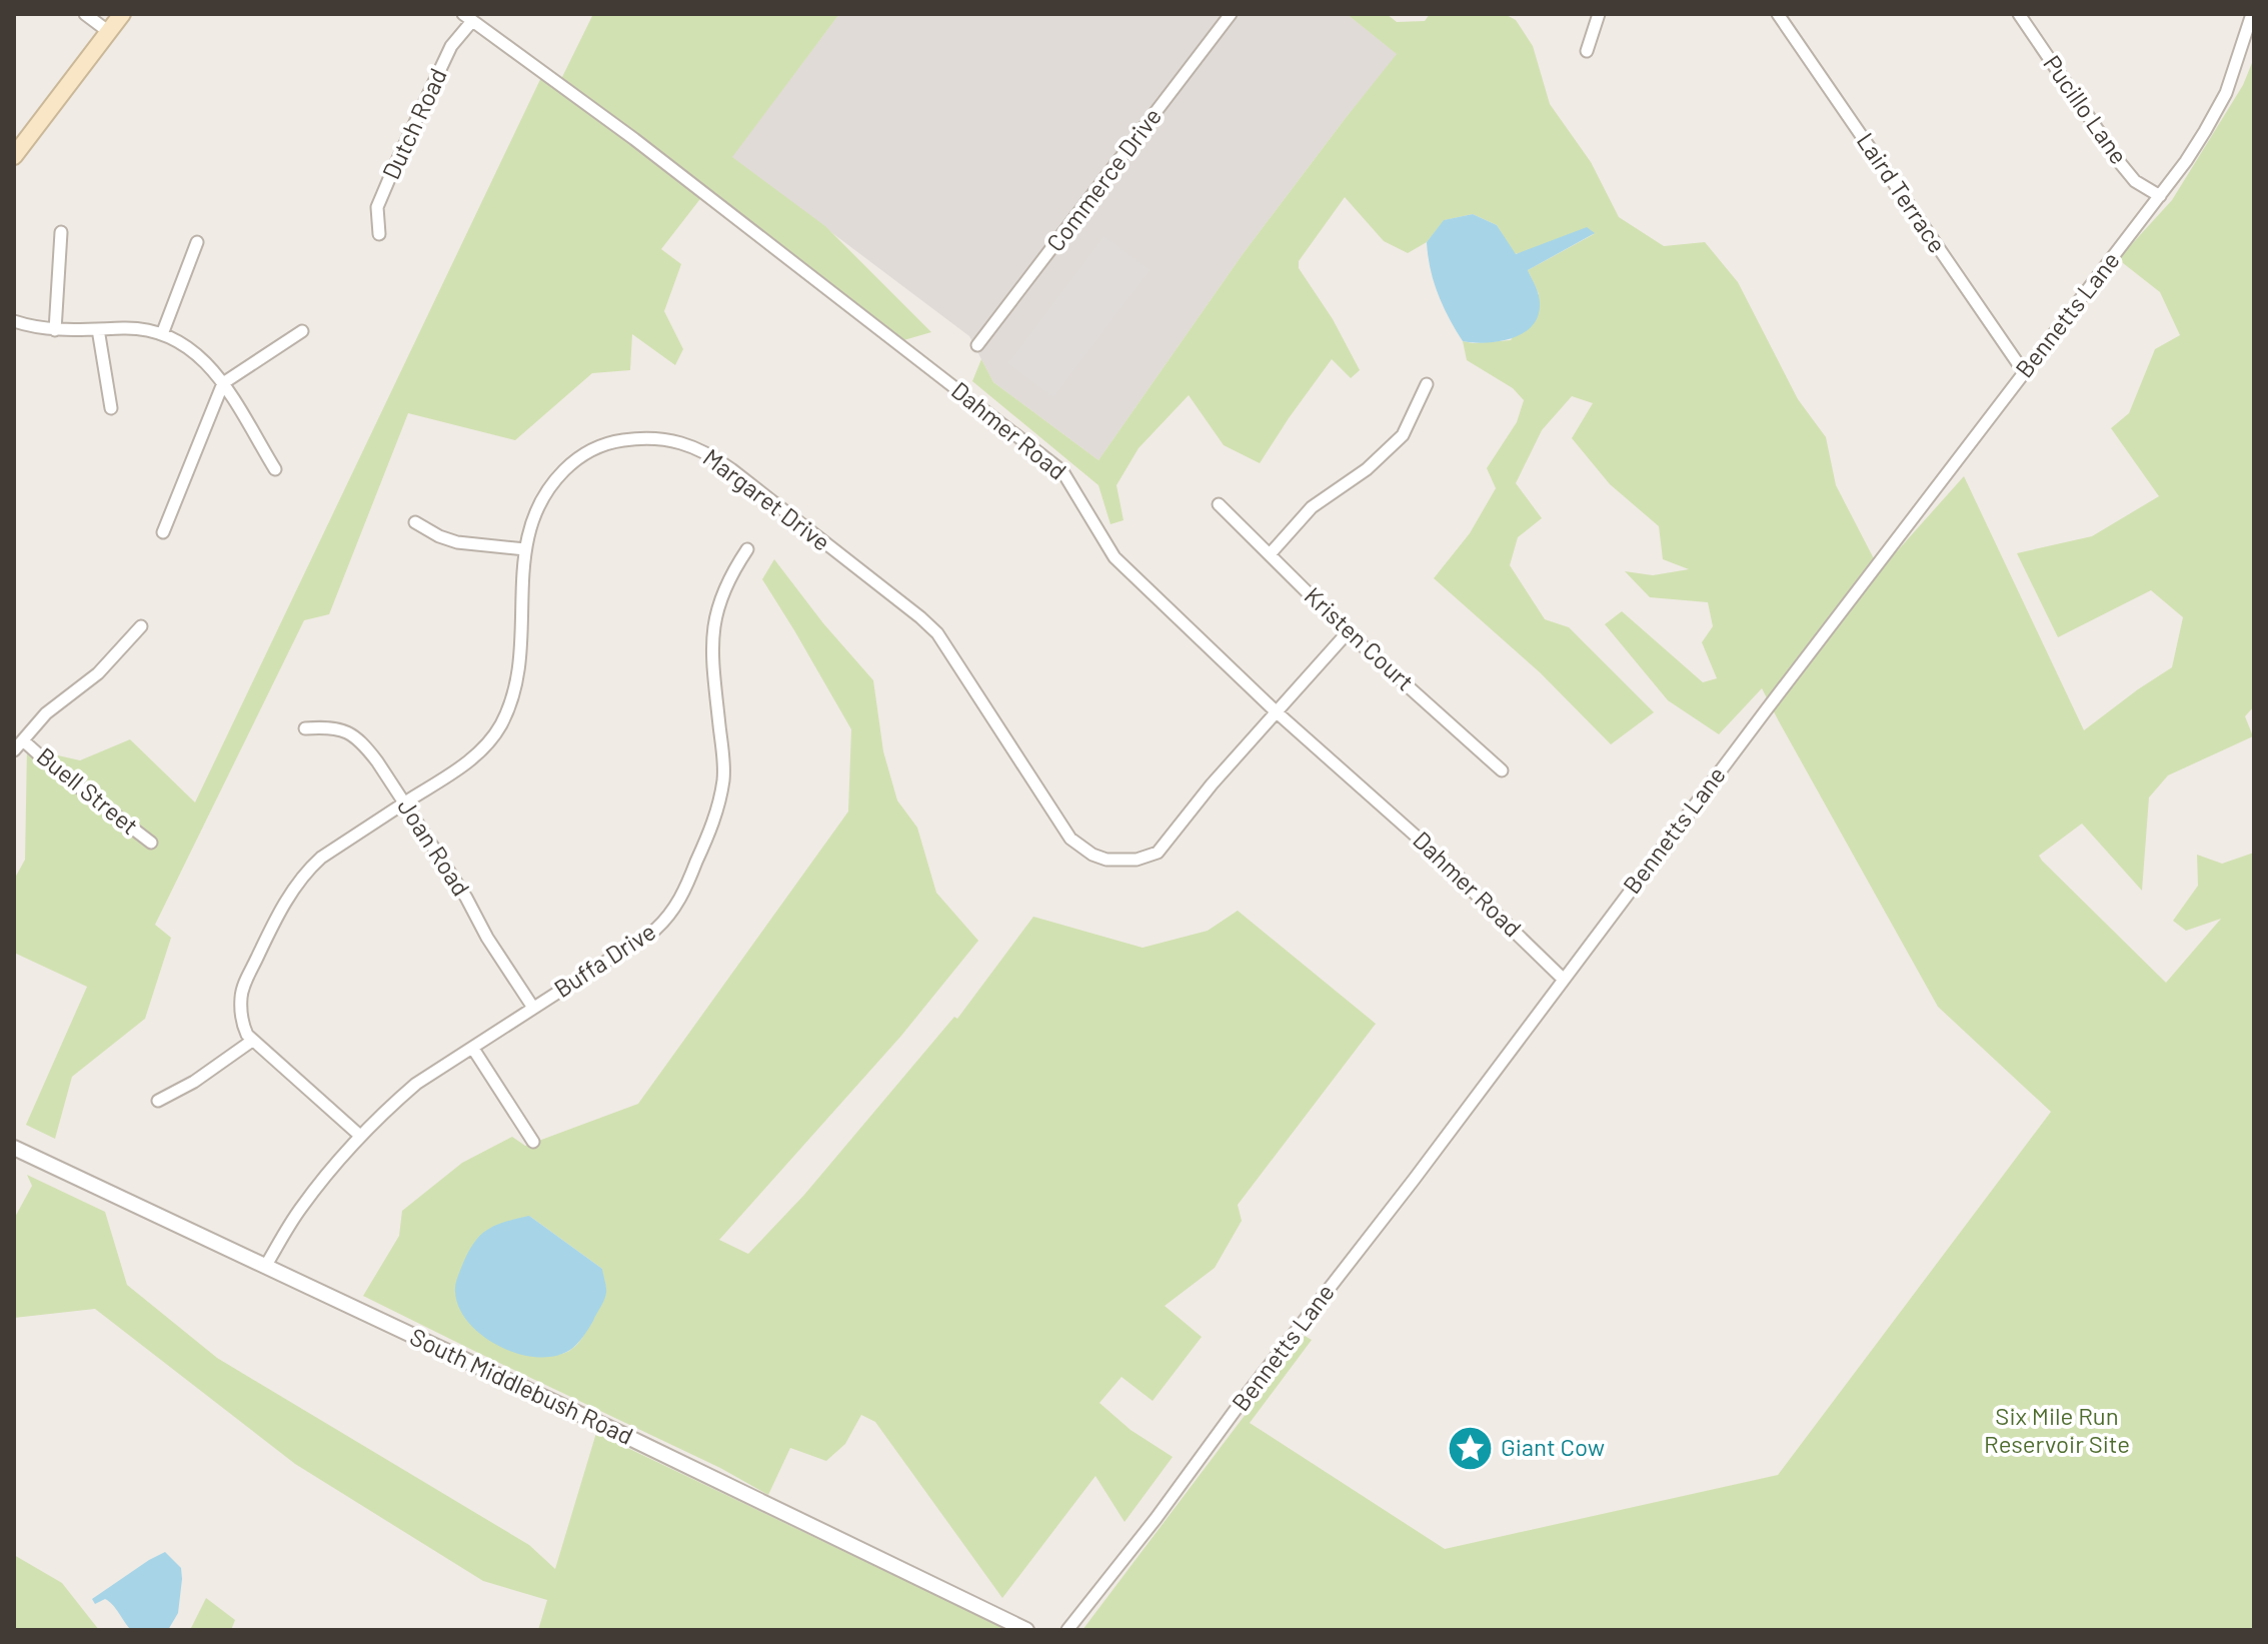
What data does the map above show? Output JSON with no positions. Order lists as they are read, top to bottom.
{
  "streets": {
    "street": [
      "Pucillo Lane",
      "Dutch Road",
      "Commerce Drive",
      "Laird Terrace",
      "Bennetts Lane",
      "Dahmer Road",
      "Margaret Drive",
      "Kristen Court",
      "Buell Street",
      "Joan Road",
      "Buffa Drive",
      "South Middlebush Road"
    ]
  },
  "crossings": [
    ["Pucillo Lane", "Bennetts Lane"],
    ["Dutch Road", "Dahmer Road"],
    ["Laird Terrace", "Bennetts Lane"],
    ["Bennetts Lane", "Dahmer Road"],
    ["Dahmer Road", "Margaret Drive"],
    ["Margaret Drive", "Kristen Court"],
    ["Margaret Drive", "Joan Road"],
    ["Joan Road", "Buffa Drive"],
    ["Buffa Drive", "South Middlebush Road"]
  ],
  "parks": ["Six Mile Run Reservoir Site"],
  "places": {
    "place": ["Giant Cow"]
  }
}
